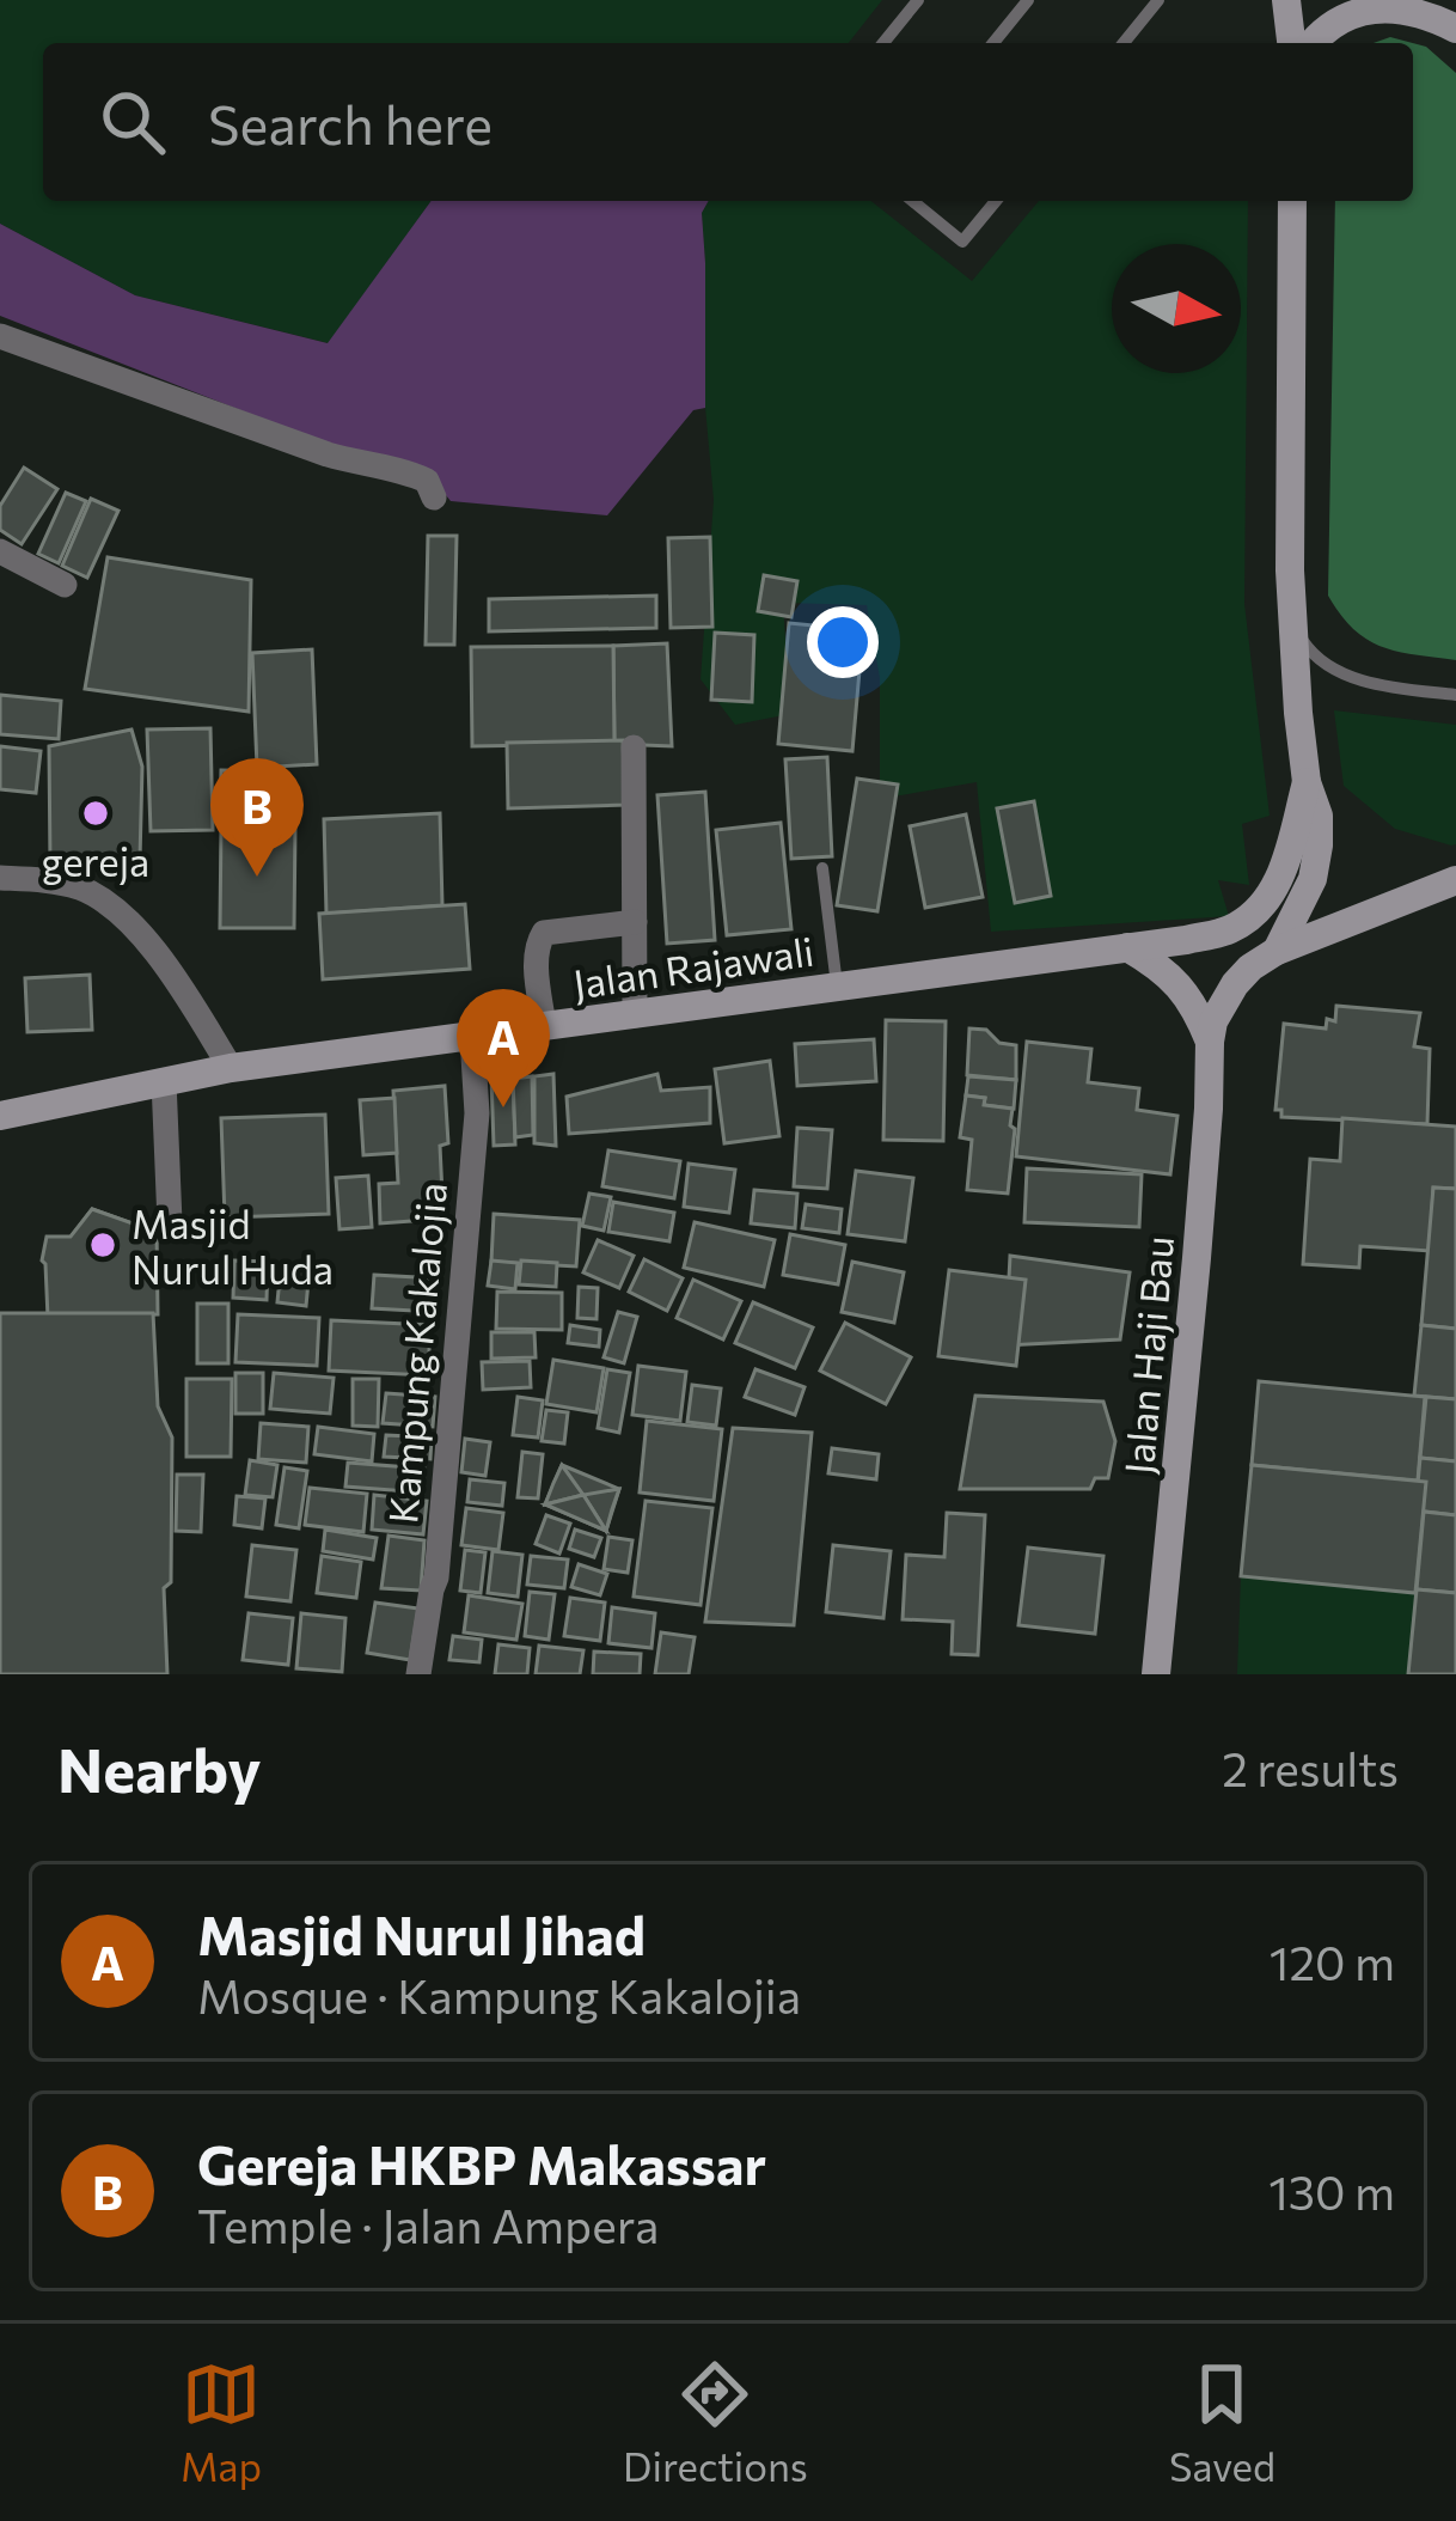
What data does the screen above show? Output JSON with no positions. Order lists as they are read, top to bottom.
{
  "streets": {
    "main road": ["Jalan Rajawali", "Jalan Haji Bau"],
    "street": ["Kampung Kakalojia"]
  },
  "crossings": [
    ["Jalan Rajawali", "Kampung Kakalojia"],
    ["Jalan Rajawali", "Jalan Haji Bau"]
  ],
  "places": ["gereja", "Masjid Nurul Huda"],
  "north": "right",
  "page": {
    "search": "Search here",
    "pins": ["B", "A"],
    "heading": ["Nearby", "2 results"],
    "list": [
      {
        "mark": "A",
        "name": "Masjid Nurul Jihad",
        "note": "Mosque · Kampung Kakalojia",
        "value": "120 m"
      },
      {
        "mark": "B",
        "name": "Gereja HKBP Makassar",
        "note": "Temple · Jalan Ampera",
        "value": "130 m"
      }
    ],
    "nav": ["Map", "Directions", "Saved"]
  }
}
